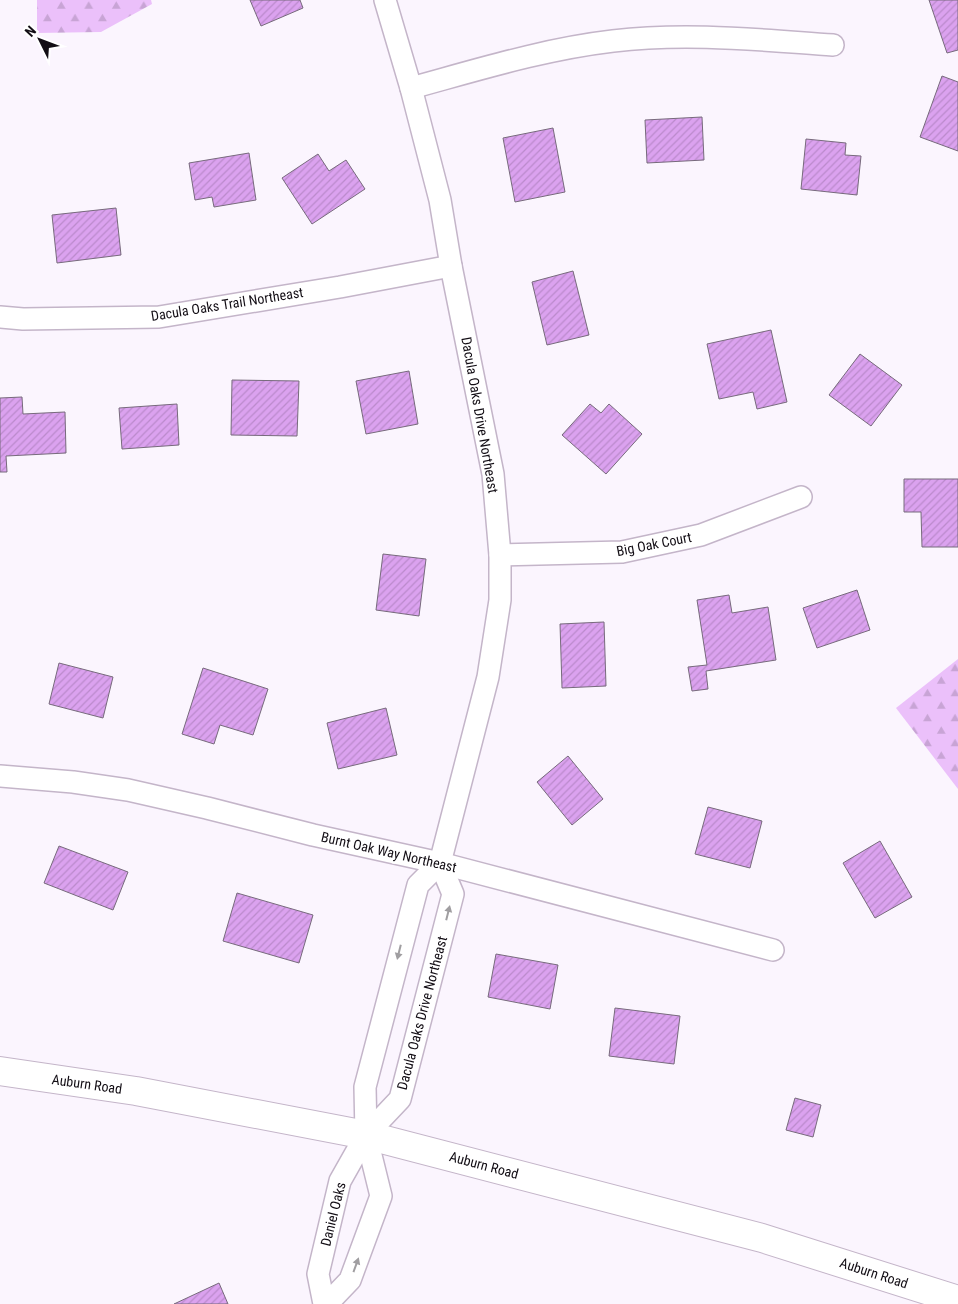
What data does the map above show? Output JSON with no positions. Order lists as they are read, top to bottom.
{
  "streets": {
    "main road": ["Auburn Road"],
    "street": [
      "Dacula Oaks Trail Northeast",
      "Dacula Oaks Drive Northeast",
      "Big Oak Court",
      "Burnt Oak Way Northeast",
      "Daniel Oaks"
    ]
  },
  "crossings": [
    ["Dacula Oaks Trail Northeast", "Dacula Oaks Drive Northeast"],
    ["Dacula Oaks Drive Northeast", "Big Oak Court"],
    ["Dacula Oaks Drive Northeast", "Burnt Oak Way Northeast"],
    ["Dacula Oaks Drive Northeast", "Auburn Road"],
    ["Dacula Oaks Drive Northeast", "Daniel Oaks"],
    ["Auburn Road", "Daniel Oaks"]
  ],
  "north": "top left"
}
